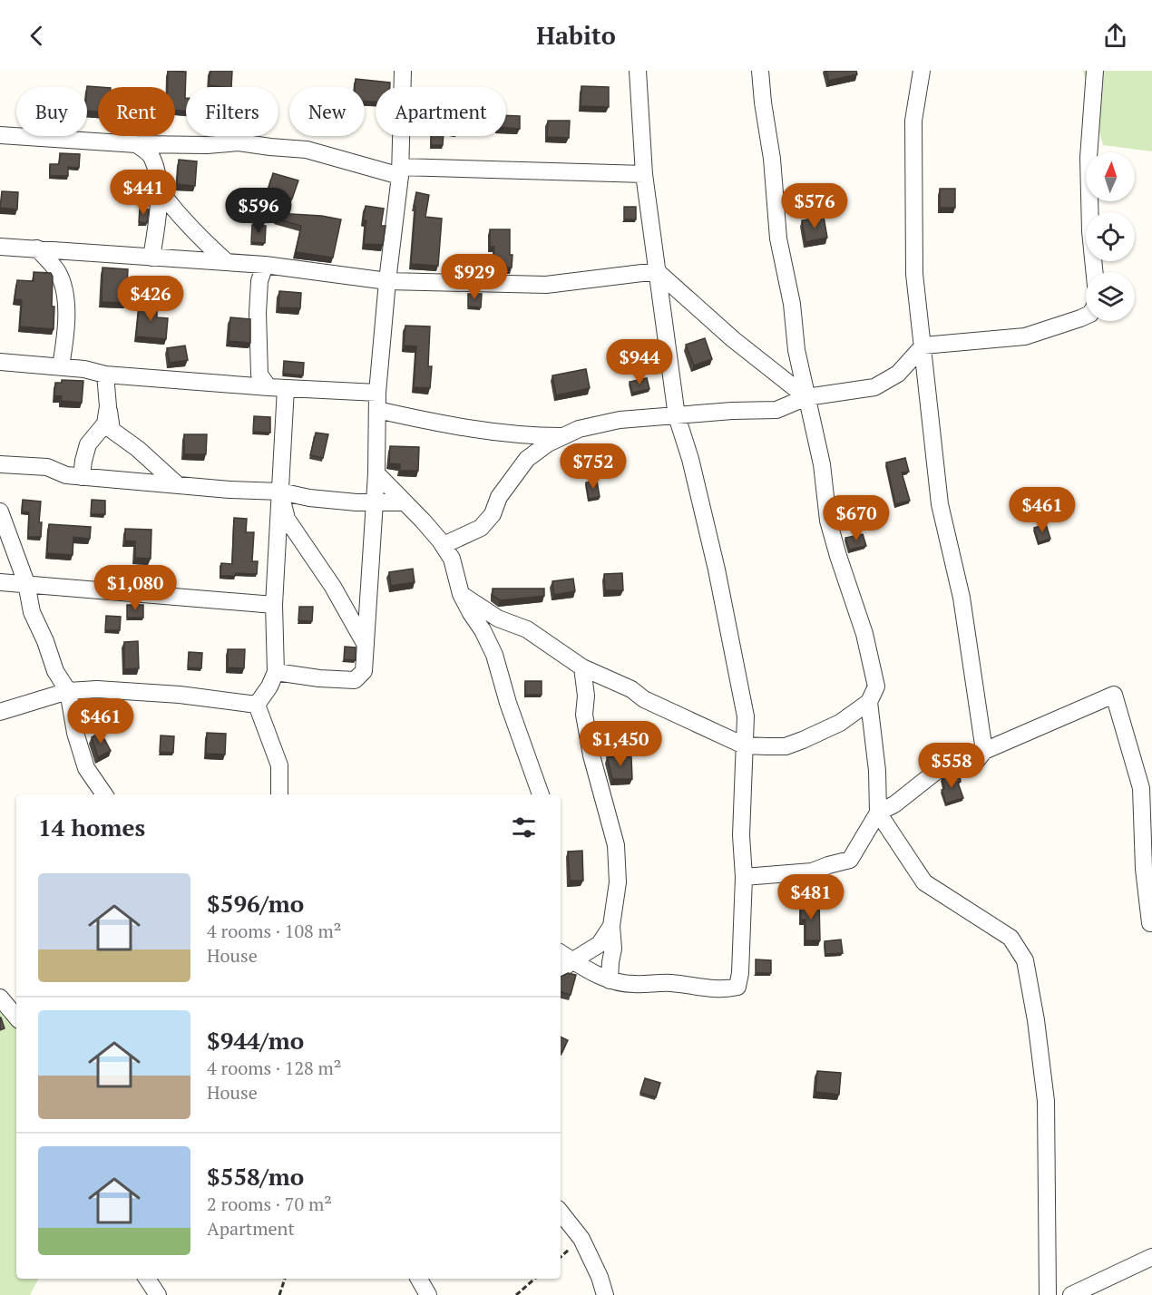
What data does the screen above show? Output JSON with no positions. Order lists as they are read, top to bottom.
{
  "north": "top",
  "page": {
    "header": "Habito",
    "chip": [
      "Buy",
      "Rent",
      "Filters",
      "New",
      "Apartment"
    ],
    "price": [
      "$441",
      "$576",
      "$596",
      "$929",
      "$426",
      "$944",
      "$752",
      "$461",
      "$670",
      "$1,080",
      "$461",
      "$1,450",
      "$558",
      "$481"
    ],
    "heading": "14 homes",
    "list": [
      {
        "name": "$596/mo",
        "note": "4 rooms · 108 m² · House"
      },
      {
        "name": "$944/mo",
        "note": "4 rooms · 128 m² · House"
      },
      {
        "name": "$558/mo",
        "note": "2 rooms · 70 m² · Apartment"
      }
    ]
  }
}
